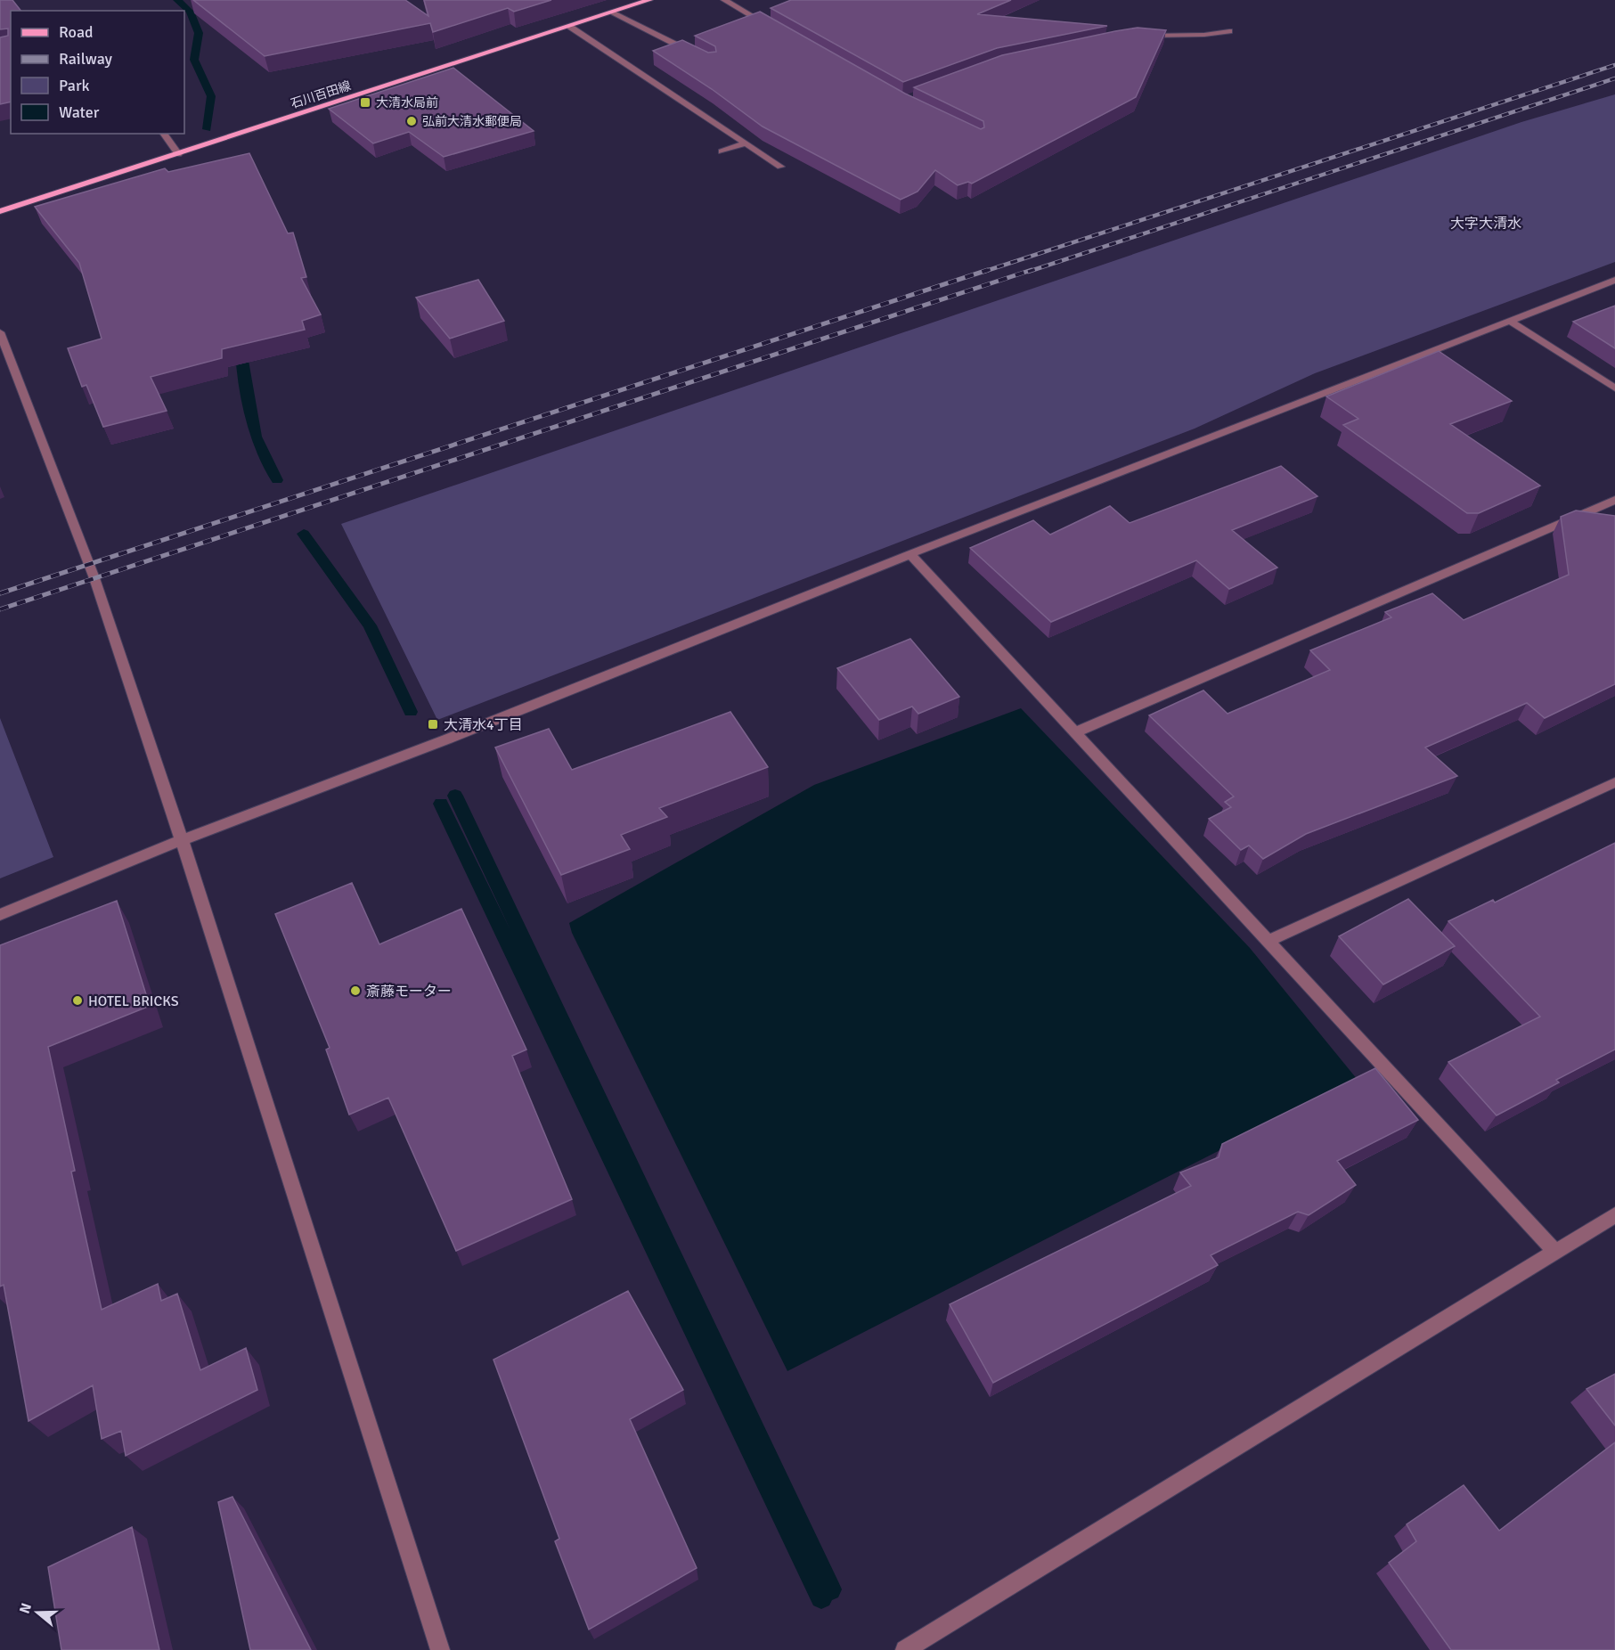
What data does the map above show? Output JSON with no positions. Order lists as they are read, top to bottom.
{
  "streets": {
    "main road": ["石川百田線"]
  },
  "districts": ["大字大清水"],
  "places": {
    "transit": ["大清水局前", "大清水4丁目"],
    "other": ["弘前大清水郵便局", "斎藤モーター", "HOTEL BRICKS"]
  },
  "legend": [
    "Road",
    "Railway",
    "Park",
    "Water"
  ],
  "north": "left"
}
